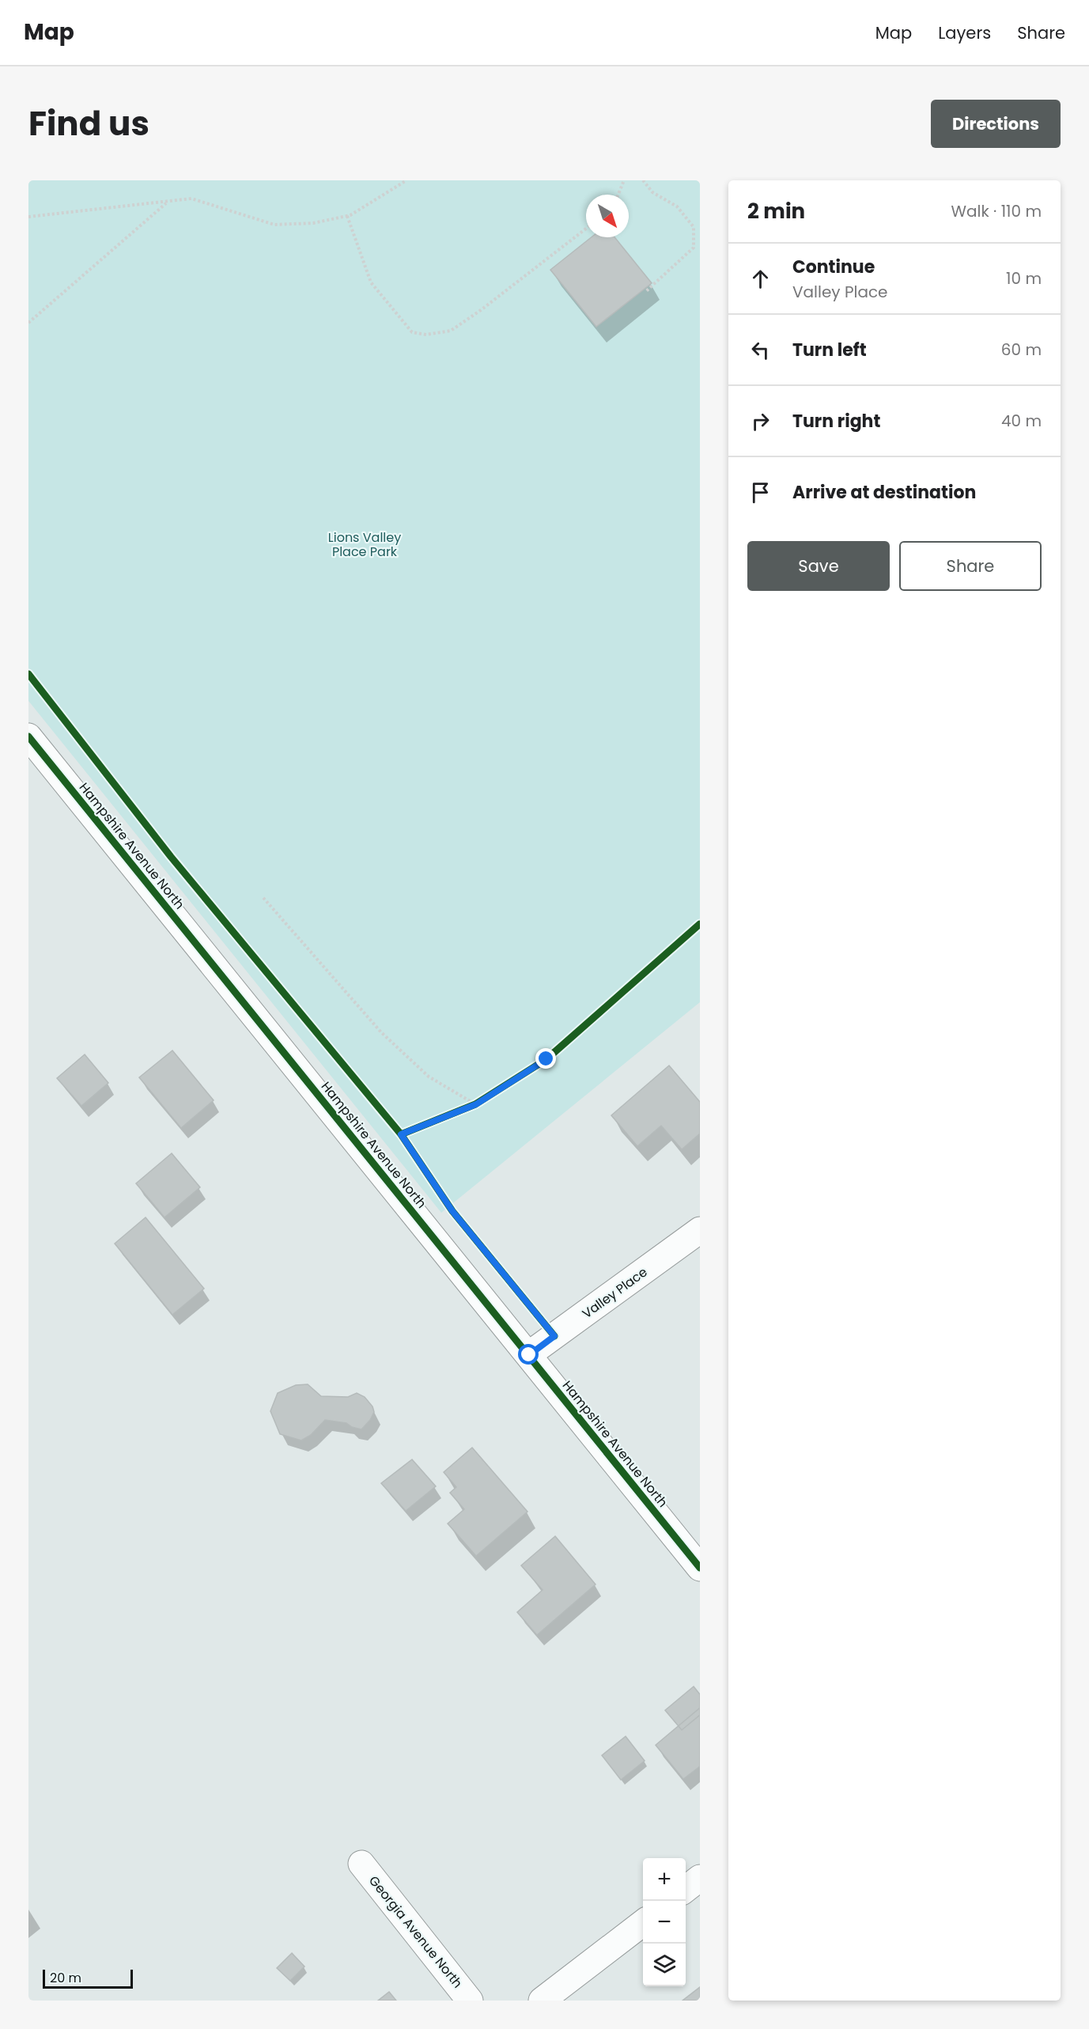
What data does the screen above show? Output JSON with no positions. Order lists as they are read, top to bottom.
{
  "streets": {
    "street": ["Hampshire Avenue North", "Valley Place", "Georgia Avenue North"]
  },
  "crossings": [
    ["Hampshire Avenue North", "Valley Place"]
  ],
  "parks": ["Lions Valley Place Park"],
  "scale_bar": "20 m",
  "north": "bottom right",
  "page": {
    "header": "Map",
    "nav": ["Map", "Layers", "Share"],
    "title": "Find us",
    "buttons": [
      "Directions",
      ["Save", "Share"]
    ],
    "heading": ["2 min", "Walk · 110 m"],
    "list": [
      ["Continue", "Valley Place", "10 m"],
      ["Turn left", "60 m"],
      ["Turn right", "40 m"],
      "Arrive at destination"
    ],
    "map_buttons": ["+", "−"],
    "scale": "20 m"
  }
}
